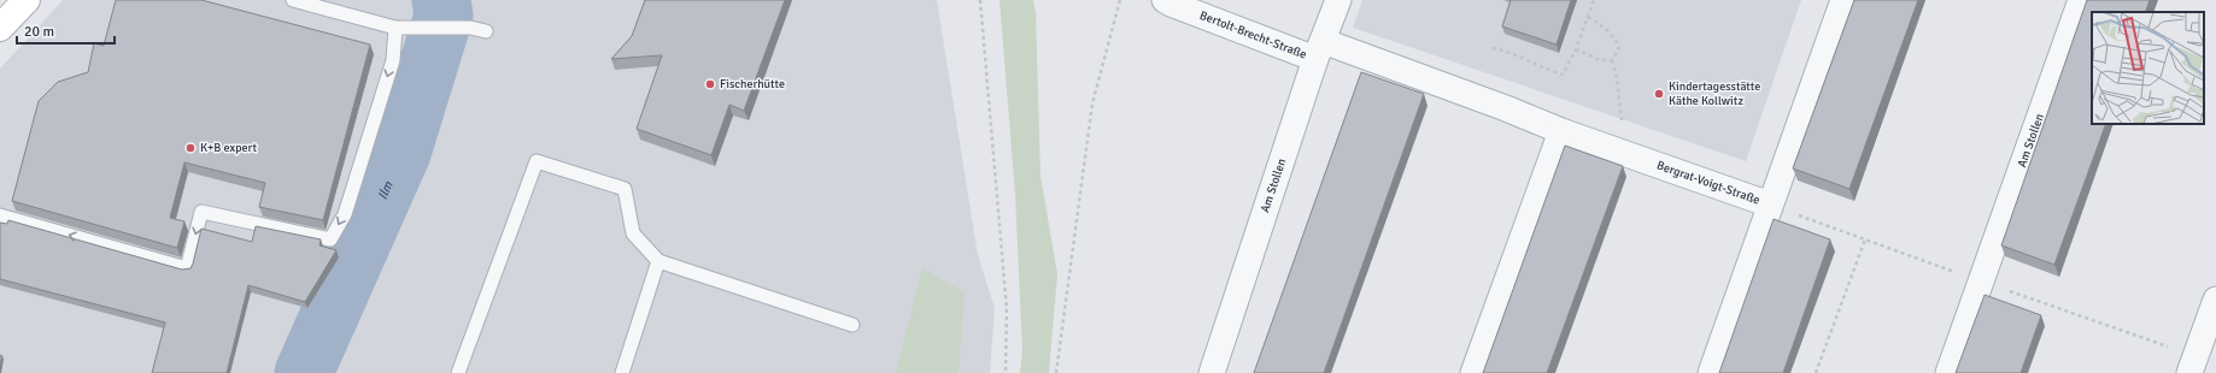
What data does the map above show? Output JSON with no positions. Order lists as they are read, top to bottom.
{
  "streets": {
    "street": ["Bertolt-Brecht-Straße", "Am Stollen", "Bergrat-Voigt-Straße"]
  },
  "crossings": [
    ["Bertolt-Brecht-Straße", "Am Stollen"],
    ["Bertolt-Brecht-Straße", "Bergrat-Voigt-Straße"],
    ["Am Stollen", "Bergrat-Voigt-Straße"]
  ],
  "water": ["Ilm"],
  "places": ["Fischerhütte", "Kindertagesstätte Käthe Kollwitz", "K+B expert"],
  "scale_bar": "20 m"
}
